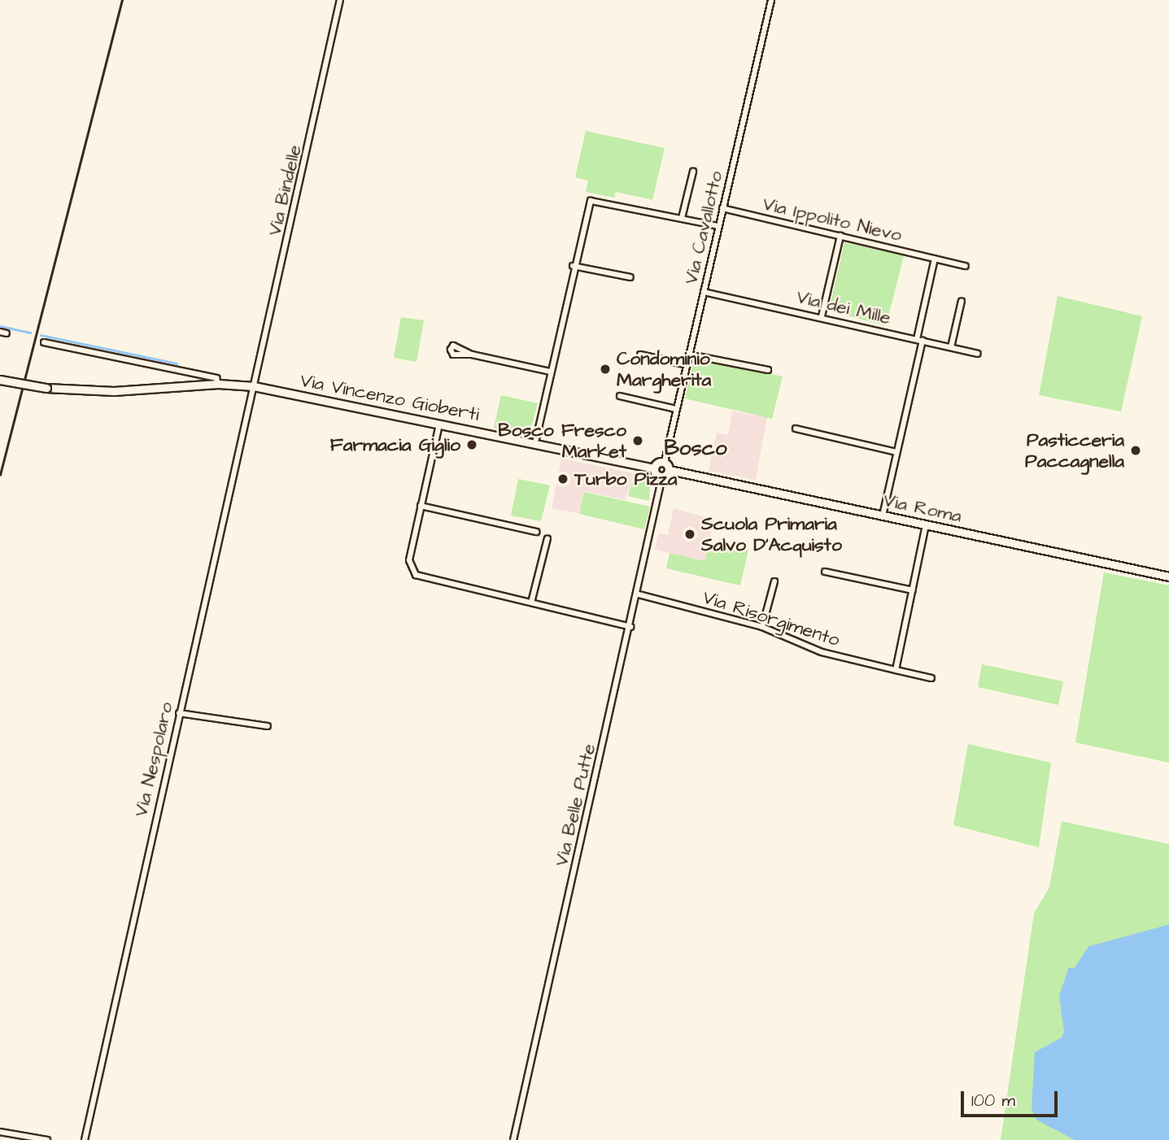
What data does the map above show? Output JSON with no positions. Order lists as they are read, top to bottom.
{
  "streets": {
    "street": [
      "Via Bindelle",
      "Via Ippolito Nievo",
      "Via Cavallotto",
      "Via dei Mille",
      "Via Vincenzo Gioberti",
      "Via Roma",
      "Via Risorgimento",
      "Via Nespolaro",
      "Via Belle Putte"
    ]
  },
  "crossings": [
    ["Via Bindelle", "Via Vincenzo Gioberti"],
    ["Via Bindelle", "Via Nespolaro"],
    ["Via Ippolito Nievo", "Via Cavallotto"],
    ["Via Cavallotto", "Via dei Mille"],
    ["Via Vincenzo Gioberti", "Via Nespolaro"],
    ["Via Risorgimento", "Via Belle Putte"]
  ],
  "districts": ["Bosco"],
  "places": [
    "Condominio Margherita",
    "Bosco Fresco Market",
    "Farmacia Giglio",
    "Pasticceria Paccagnella",
    "Turbo Pizza",
    "Scuola Primaria Salvo D’Acquisto"
  ],
  "scale_bar": "100 m"
}
